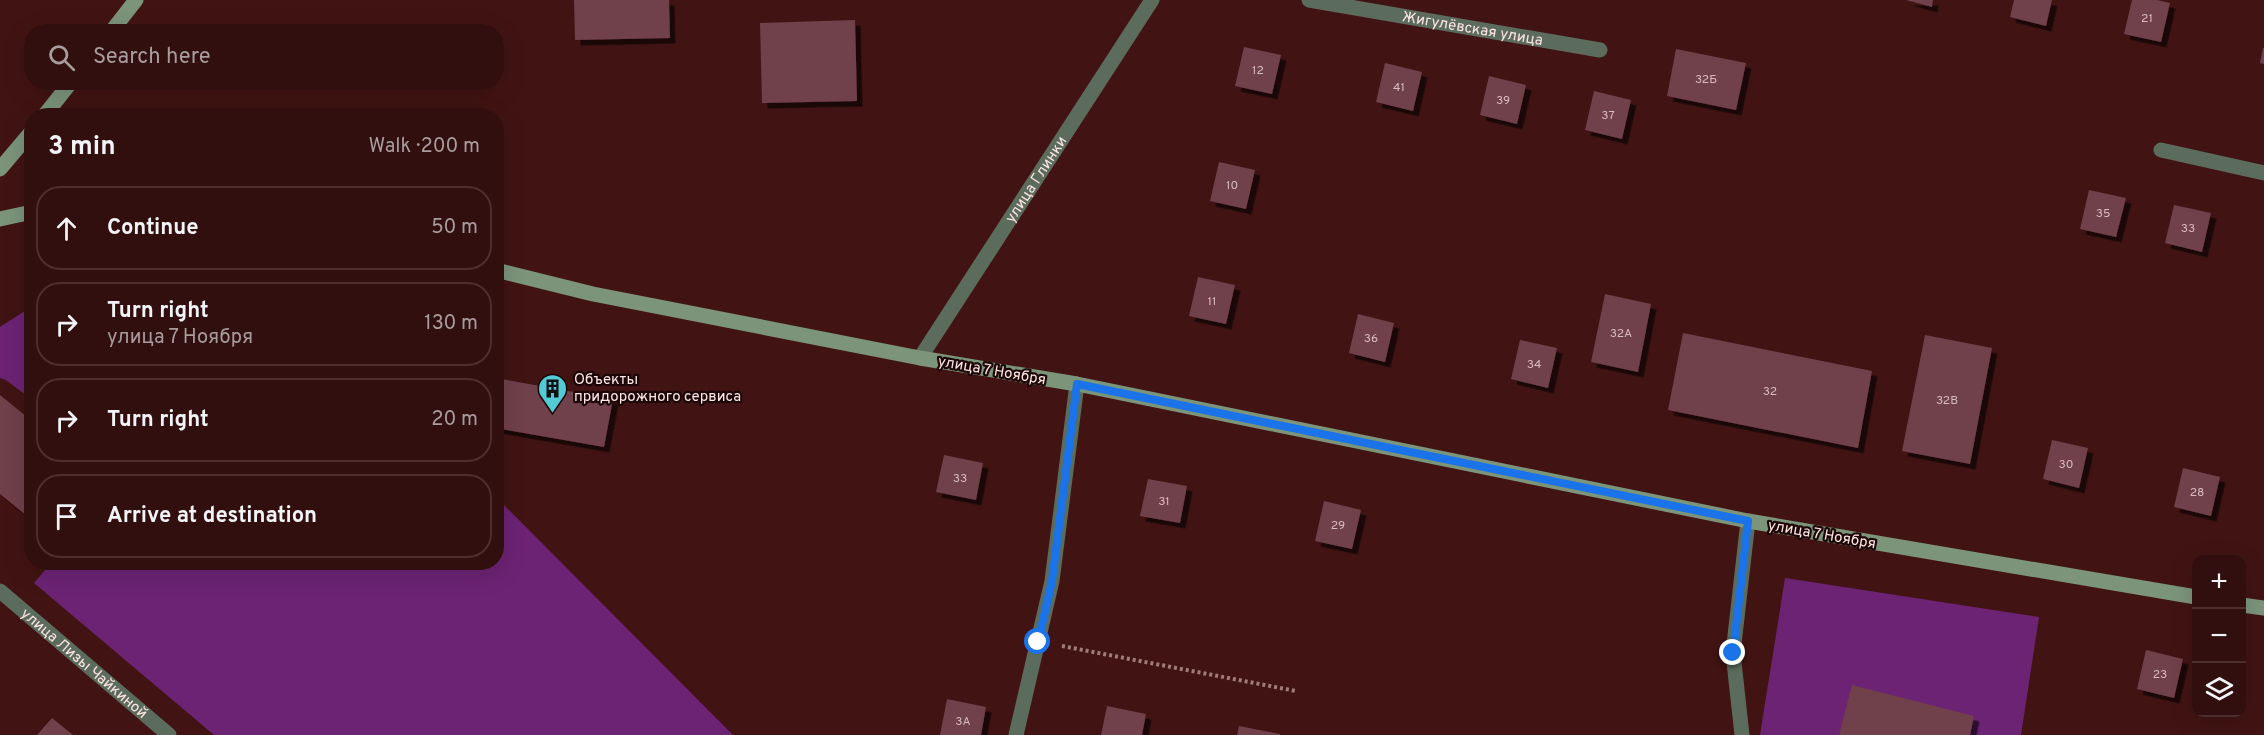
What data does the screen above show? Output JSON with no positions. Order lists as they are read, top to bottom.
{
  "streets": {
    "street": [
      "Жигулёвская улица",
      "улица Глинки",
      "улица 7 Ноября",
      "улица Лизы Чайкиной"
    ]
  },
  "crossings": [
    ["улица Глинки", "улица 7 Ноября"]
  ],
  "places": {
    "building": ["Объекты придорожного сервиса"]
  },
  "house_numbers": [
    "21",
    "12",
    "32Б",
    "41",
    "39",
    "37",
    "10",
    "35",
    "33",
    "11",
    "32А",
    "36",
    "34",
    "32",
    "32В",
    "30",
    "33",
    "28",
    "31",
    "29",
    "23",
    "3А"
  ],
  "page": {
    "search": "Search here",
    "heading": ["3 min", "Walk · 200 m"],
    "list": [
      ["Continue", "50 m"],
      ["Turn right", "улица 7 Ноября", "130 m"],
      ["Turn right", "20 m"],
      "Arrive at destination"
    ],
    "map_buttons": ["+", "−"]
  }
}
